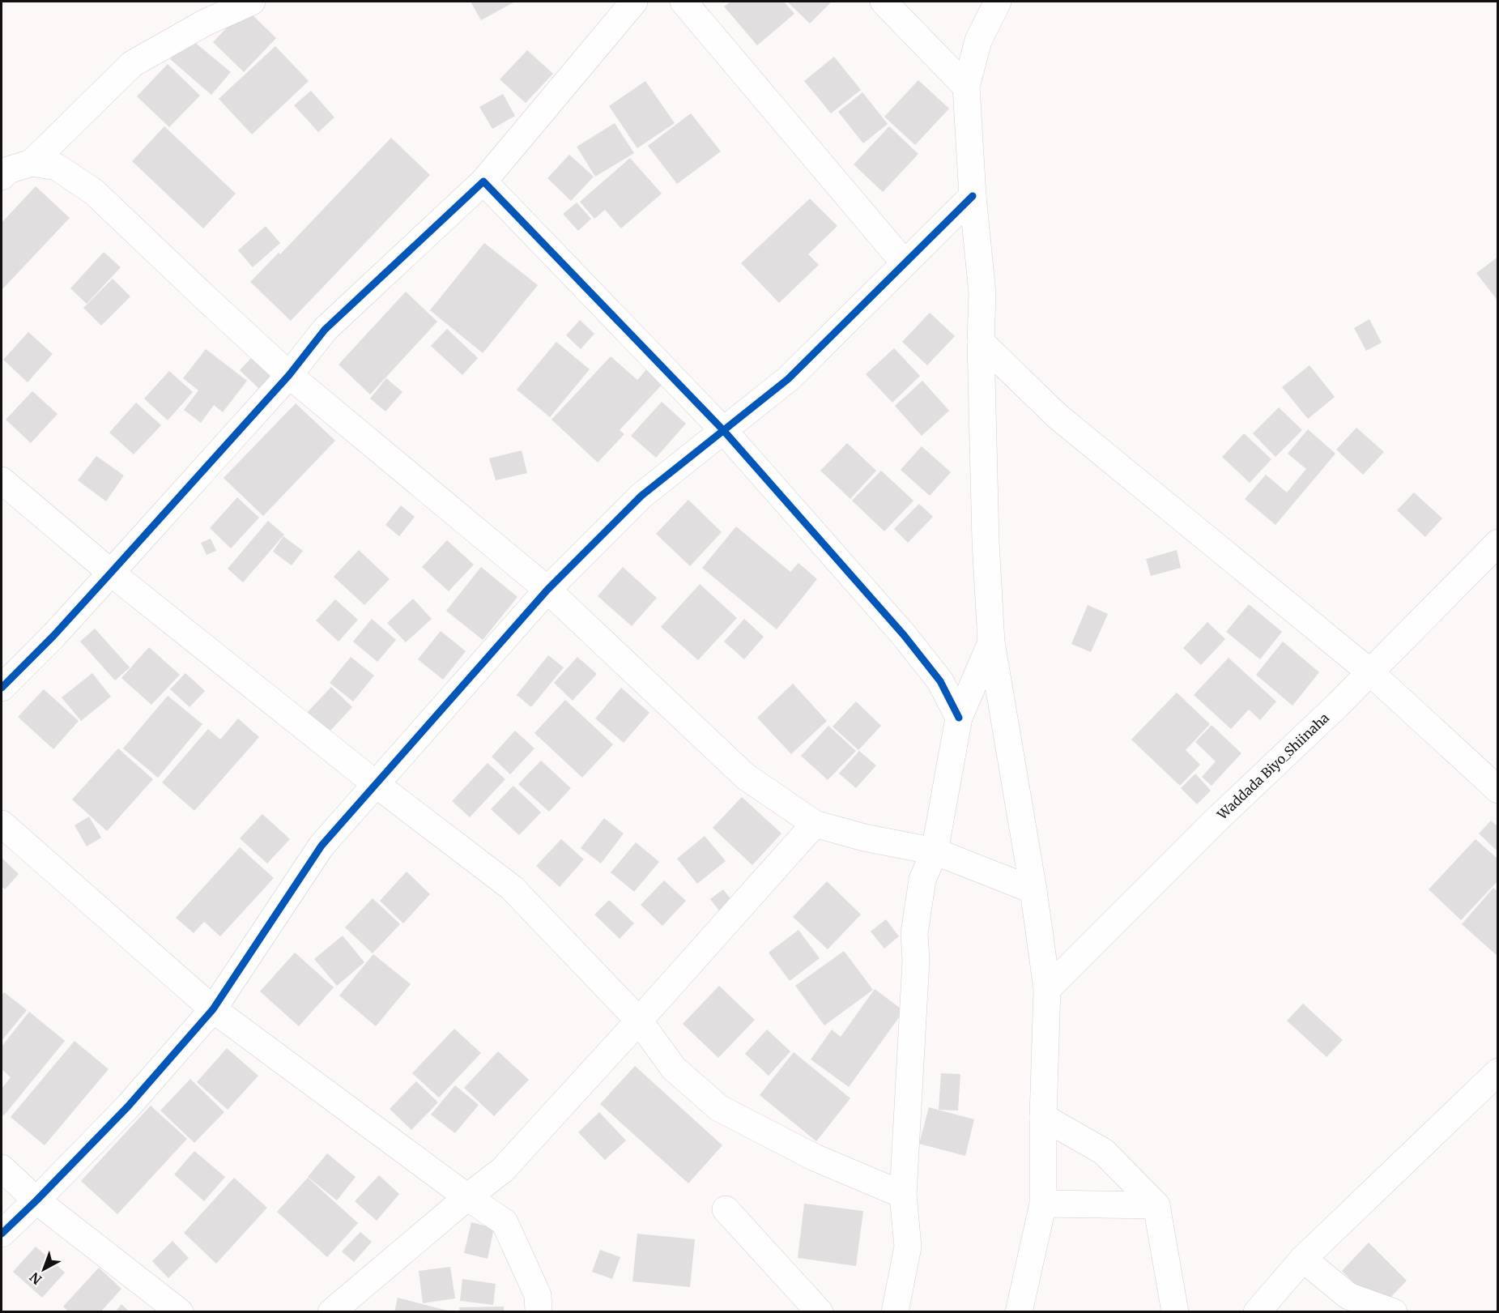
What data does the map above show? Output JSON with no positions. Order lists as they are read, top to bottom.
{
  "streets": {
    "street": ["Waddada Biyo_Shiinaha"]
  },
  "north": "bottom left"
}
